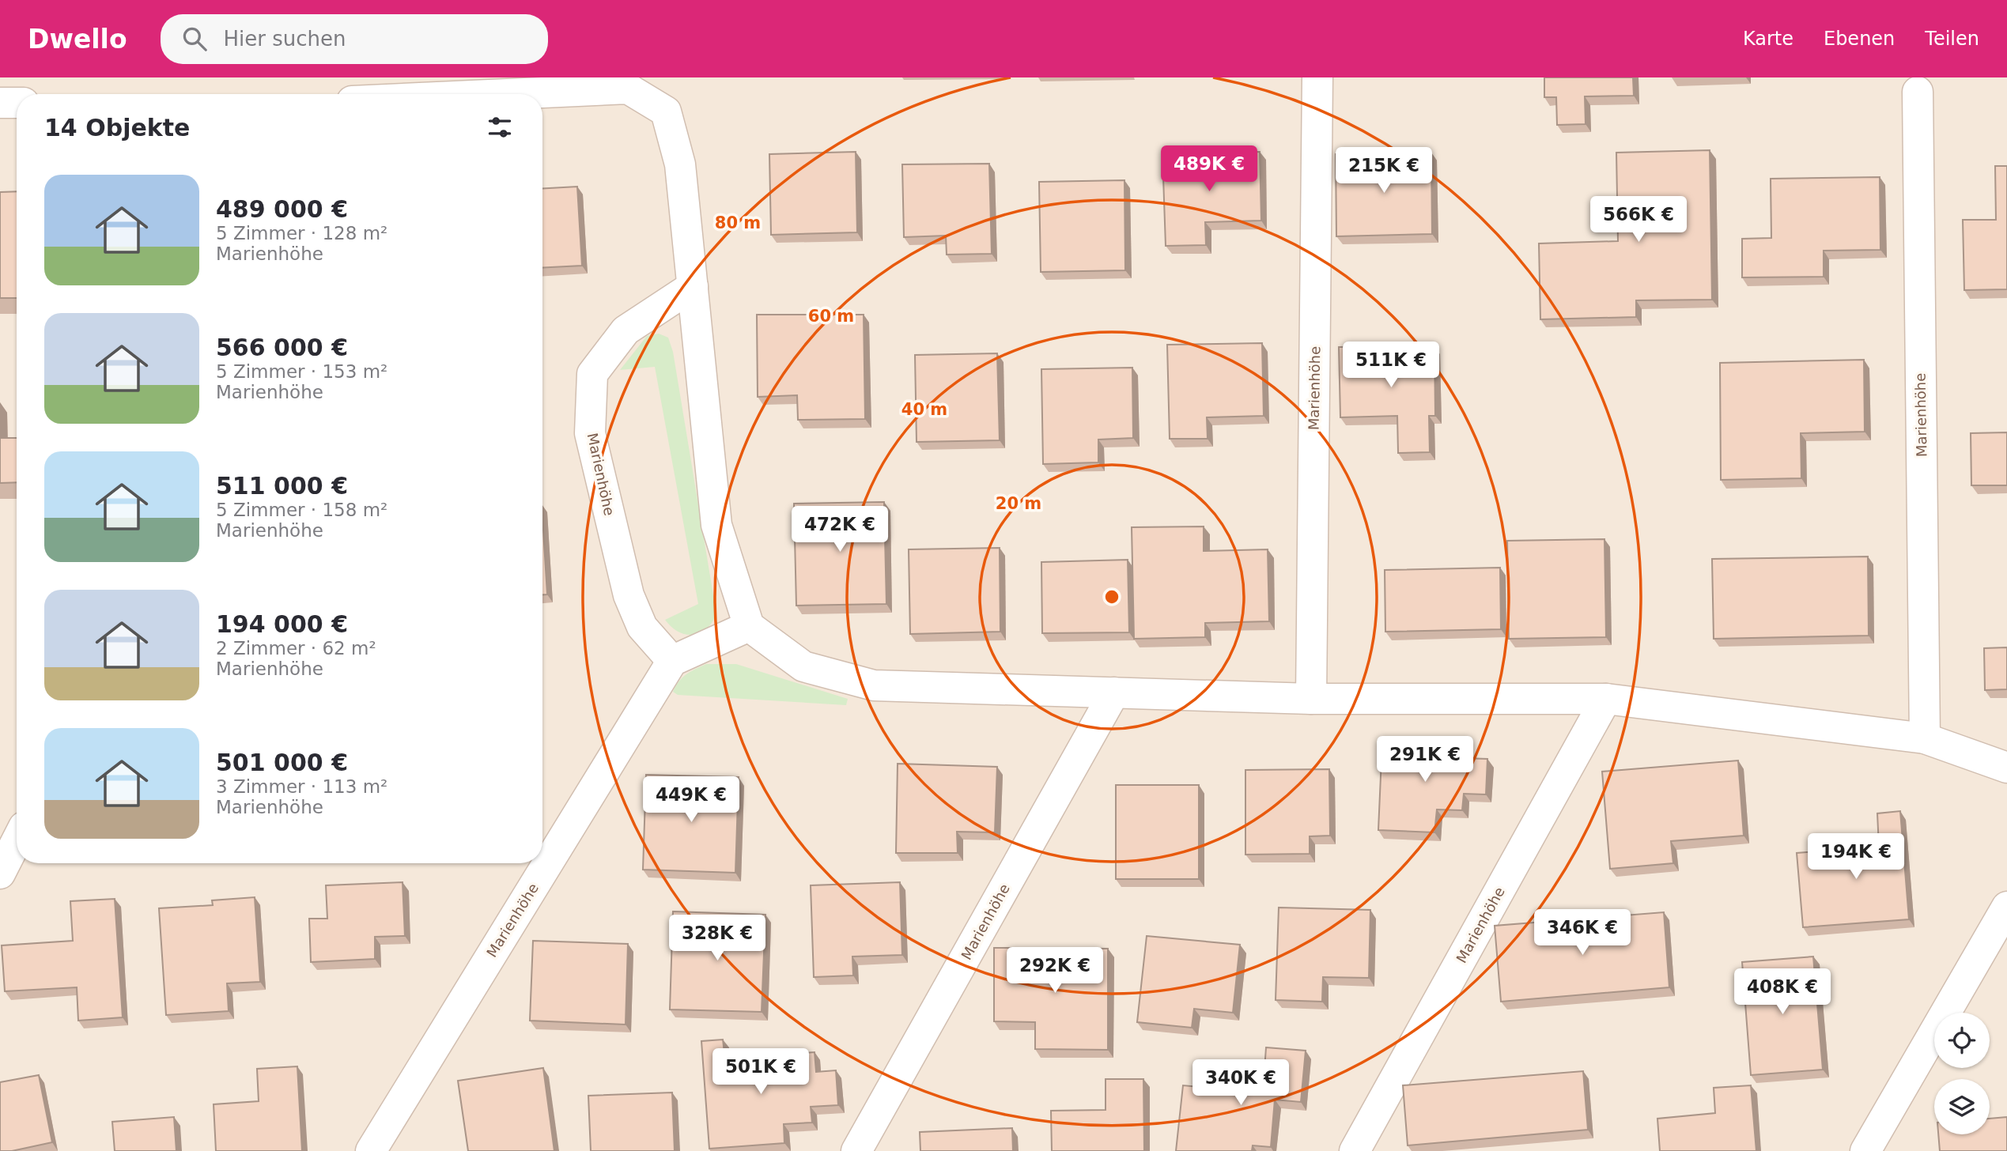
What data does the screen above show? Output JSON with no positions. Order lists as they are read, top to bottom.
{
  "streets": {
    "street": ["Marienhöhe"]
  },
  "page": {
    "header": "Dwello",
    "search": "Hier suchen",
    "nav": ["Karte", "Ebenen", "Teilen"],
    "heading": "14 Objekte",
    "price": [
      "489K €",
      "215K €",
      "566K €",
      "511K €",
      "472K €",
      "291K €",
      "449K €",
      "194K €",
      "346K €",
      "328K €",
      "292K €",
      "408K €",
      "501K €",
      "340K €"
    ],
    "list": [
      {
        "name": "489 000 €",
        "note": "5 Zimmer · 128 m² · Marienhöhe"
      },
      {
        "name": "566 000 €",
        "note": "5 Zimmer · 153 m² · Marienhöhe"
      },
      {
        "name": "511 000 €",
        "note": "5 Zimmer · 158 m² · Marienhöhe"
      },
      {
        "name": "194 000 €",
        "note": "2 Zimmer · 62 m² · Marienhöhe"
      },
      {
        "name": "501 000 €",
        "note": "3 Zimmer · 113 m² · Marienhöhe"
      }
    ]
  },
  "rings": [
    "80 m",
    "60 m",
    "40 m",
    "20 m"
  ]
}
